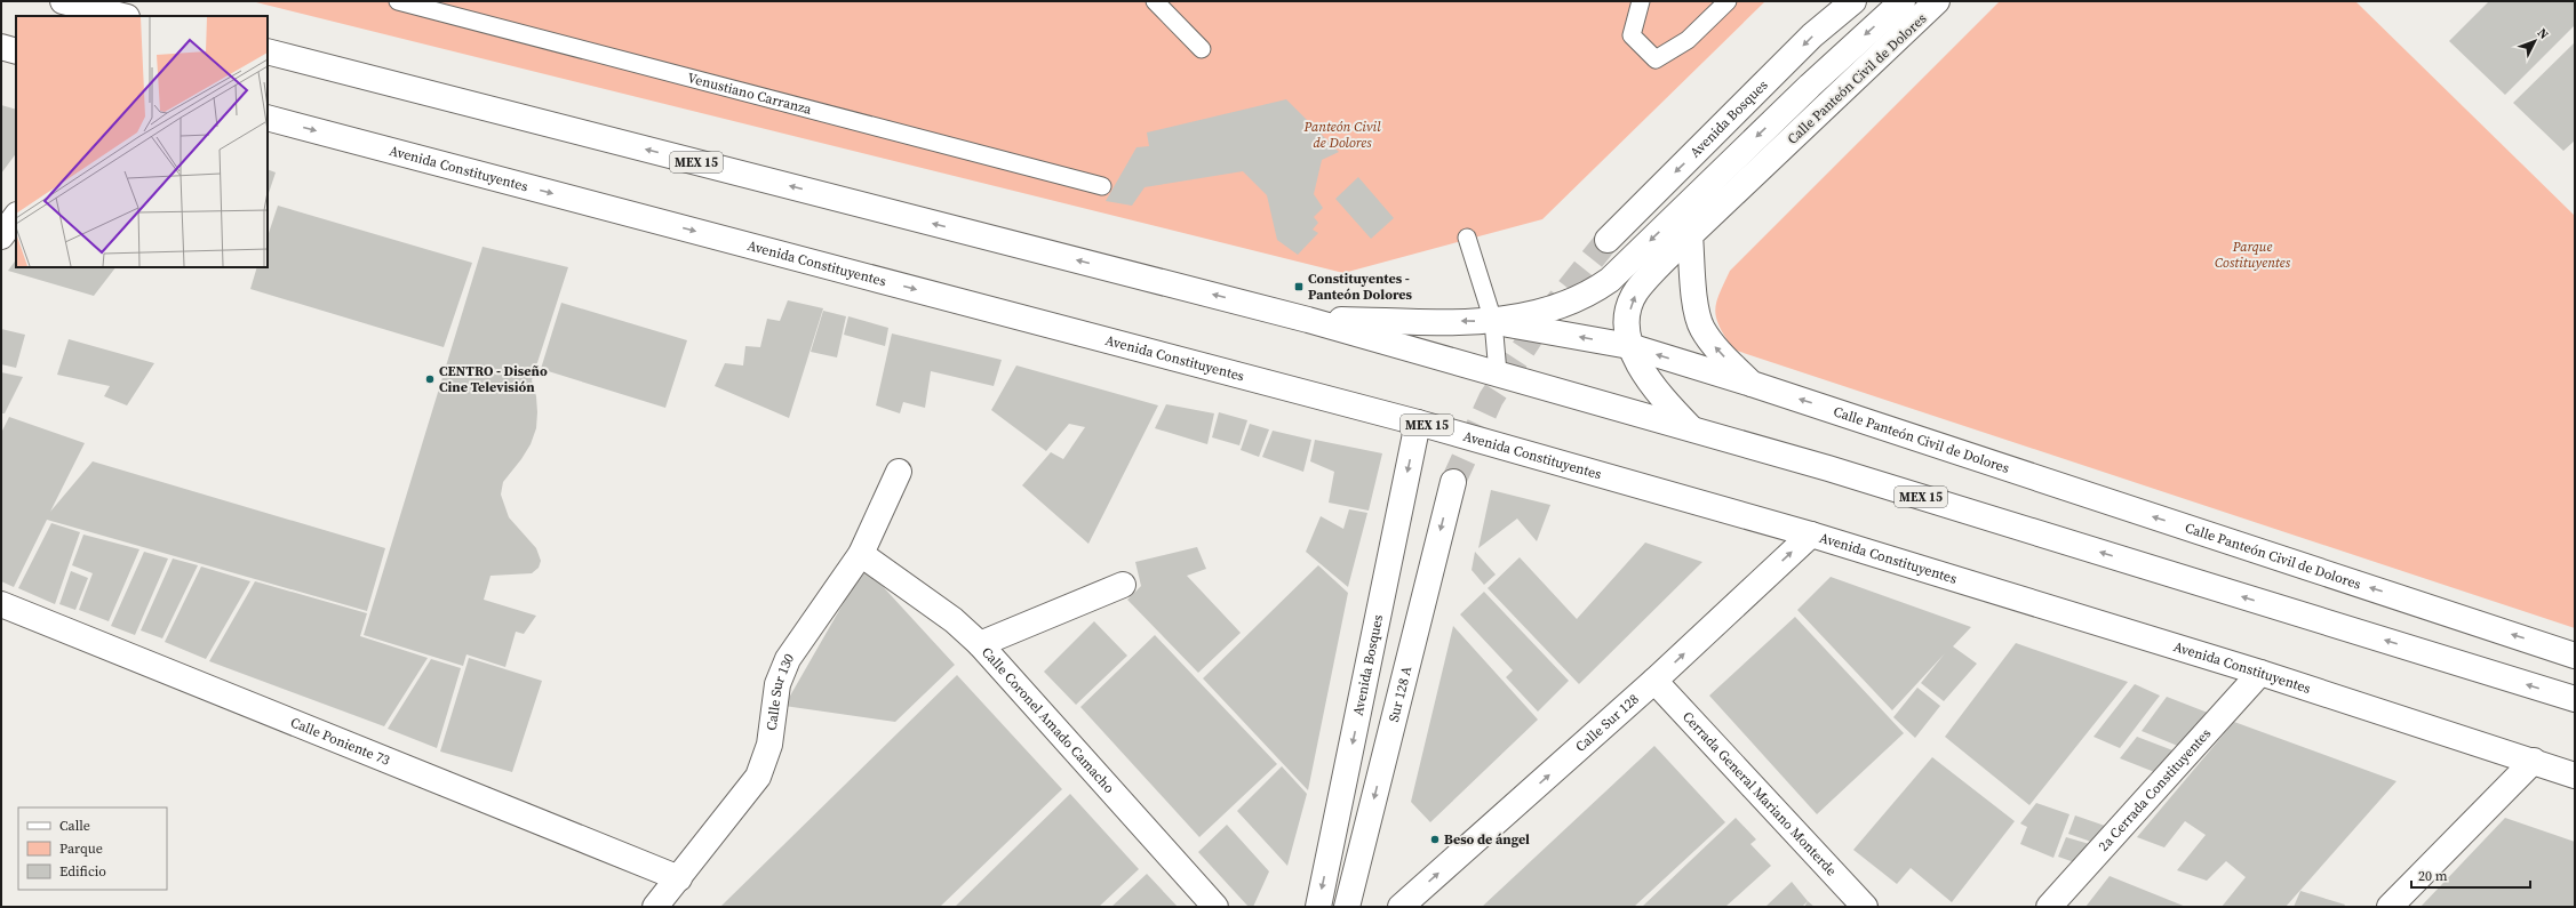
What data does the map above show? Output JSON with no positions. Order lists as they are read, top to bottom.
{
  "streets": {
    "main road": [
      "Calle Panteón Civil de Dolores",
      "Avenida Bosques",
      "MEX 15",
      "Avenida Constituyentes",
      "Calle Sur 130",
      "Sur 128 A",
      "Calle Coronel Amado Camacho",
      "Calle Sur 128",
      "Calle Poniente 73",
      "2a Cerrada Constituyentes",
      "Cerrada General Mariano Monterde"
    ],
    "lane": ["Venustiano Carranza"]
  },
  "crossings": [
    ["Avenida Bosques", "Avenida Constituyentes"],
    ["Avenida Constituyentes", "Calle Sur 128"],
    ["Avenida Constituyentes", "2a Cerrada Constituyentes"],
    ["Calle Sur 130", "Calle Coronel Amado Camacho"],
    ["Calle Sur 130", "Calle Poniente 73"],
    ["Calle Sur 128", "Cerrada General Mariano Monterde"]
  ],
  "one_way": ["Avenida Bosques", "Sur 128 A", "Calle Sur 128"],
  "parks": ["Panteón Civil de Dolores", "Parque Costituyentes"],
  "places": {
    "transit": ["Constituyentes - Panteón Dolores"],
    "other": ["CENTRO - Diseño Cine Televisión", "Beso de ángel"]
  },
  "legend": ["Calle", "Parque", "Edificio"],
  "scale_bar": "20 m",
  "north": "top right"
}
